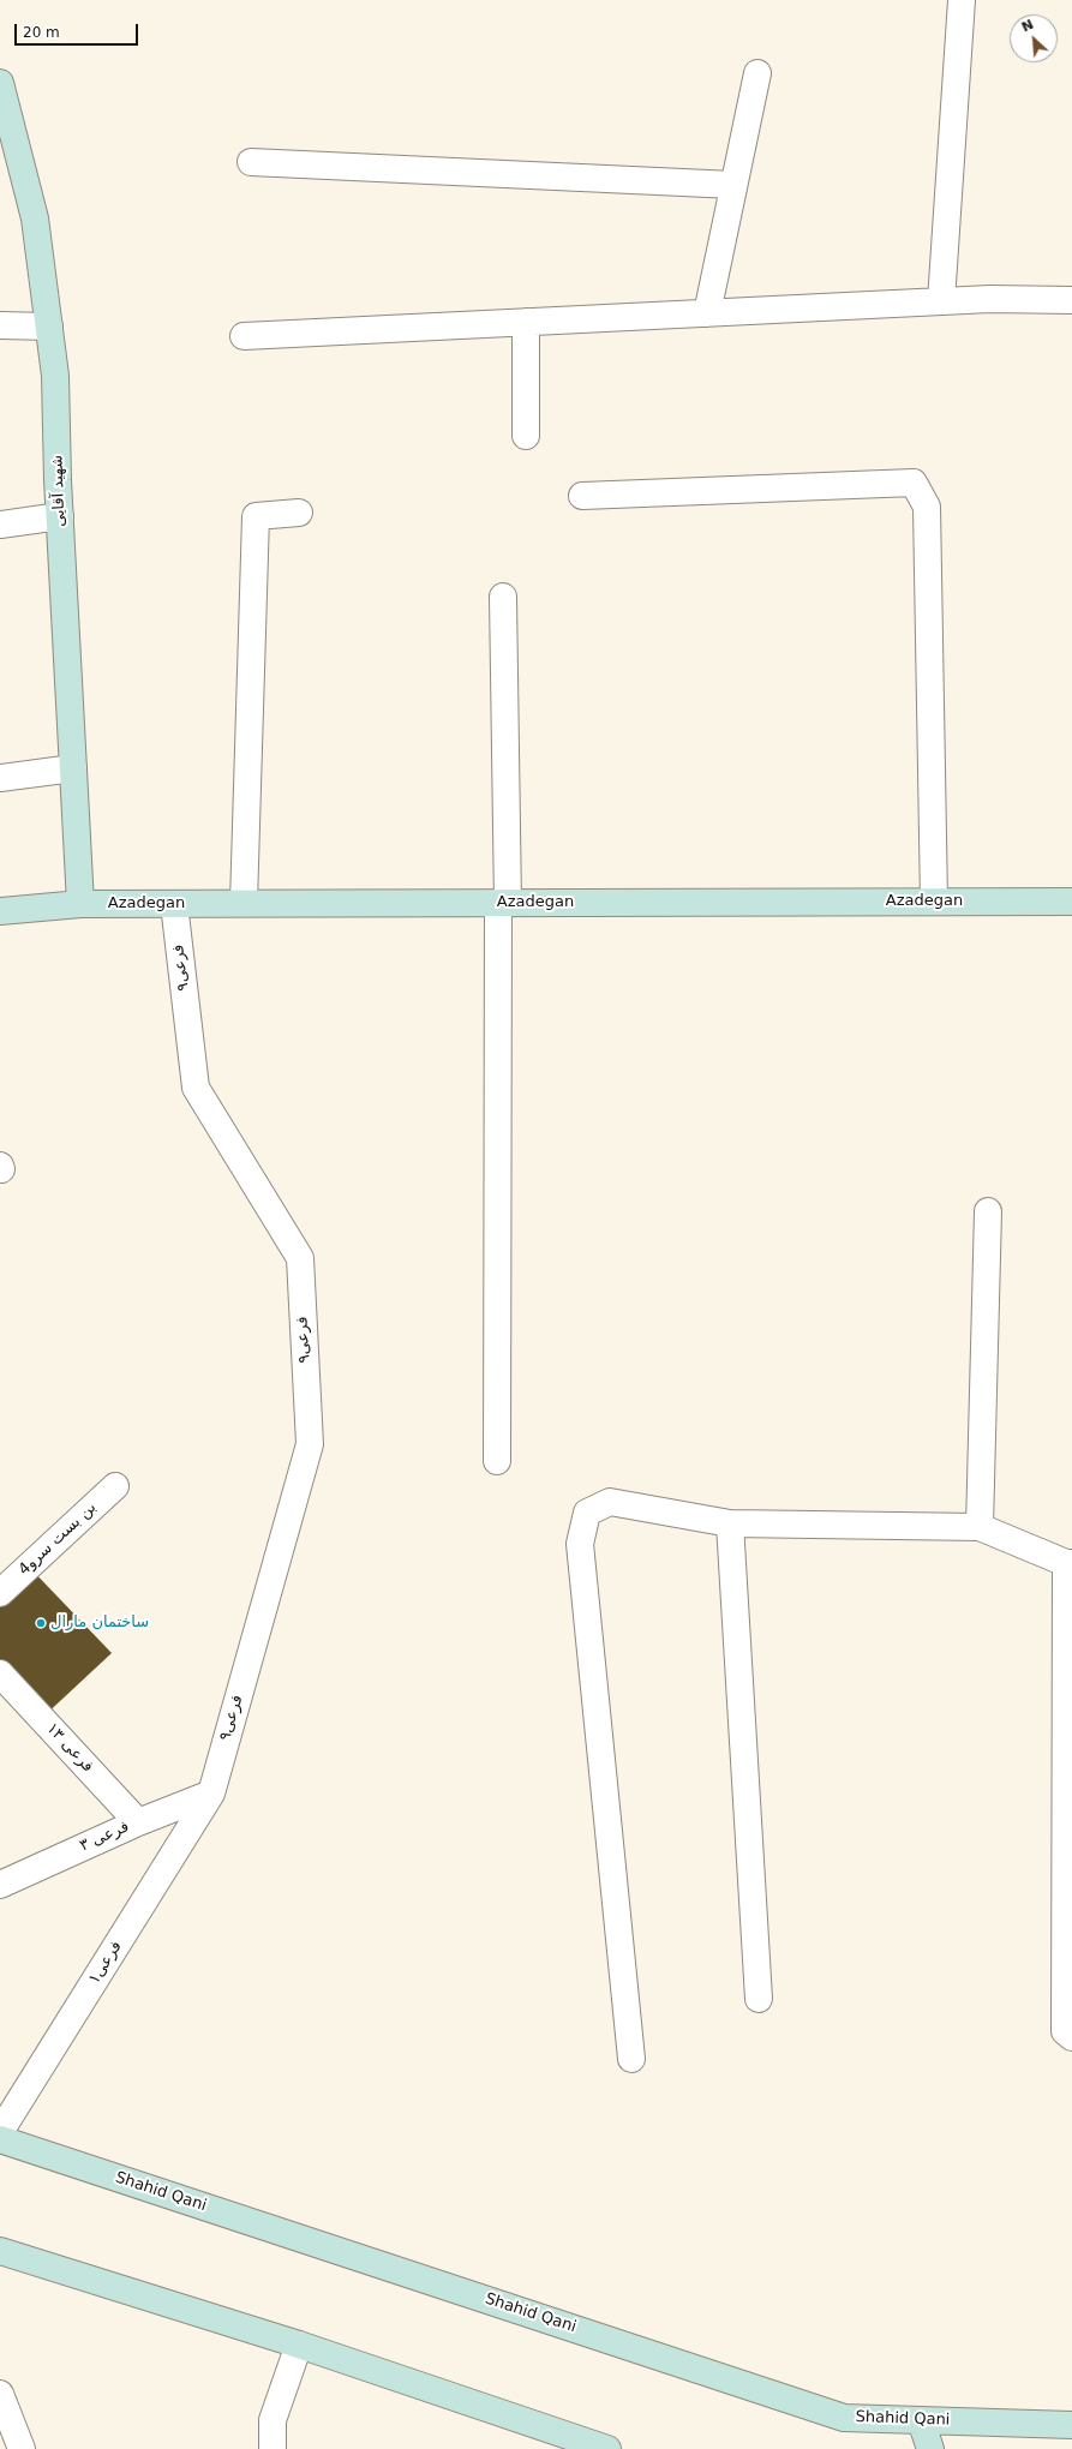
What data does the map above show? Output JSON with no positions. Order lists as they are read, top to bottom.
{
  "streets": {
    "main road": ["شهید آقایی", "Azadegan", "Shahid Qani"],
    "street": [
      "فرعی۹",
      "بن بست سرو4",
      "فرعی ۱۳",
      "فرعی ۳",
      "فرعی۱"
    ]
  },
  "crossings": [
    ["شهید آقایی", "Azadegan"],
    ["Azadegan", "فرعی۹"],
    ["فرعی۹", "فرعی ۳"],
    ["فرعی۹", "فرعی۱"],
    ["فرعی ۱۳", "فرعی ۳"],
    ["فرعی ۳", "فرعی۱"]
  ],
  "places": ["ساختمان مارال"],
  "scale_bar": "20 m",
  "north": "top left"
}
